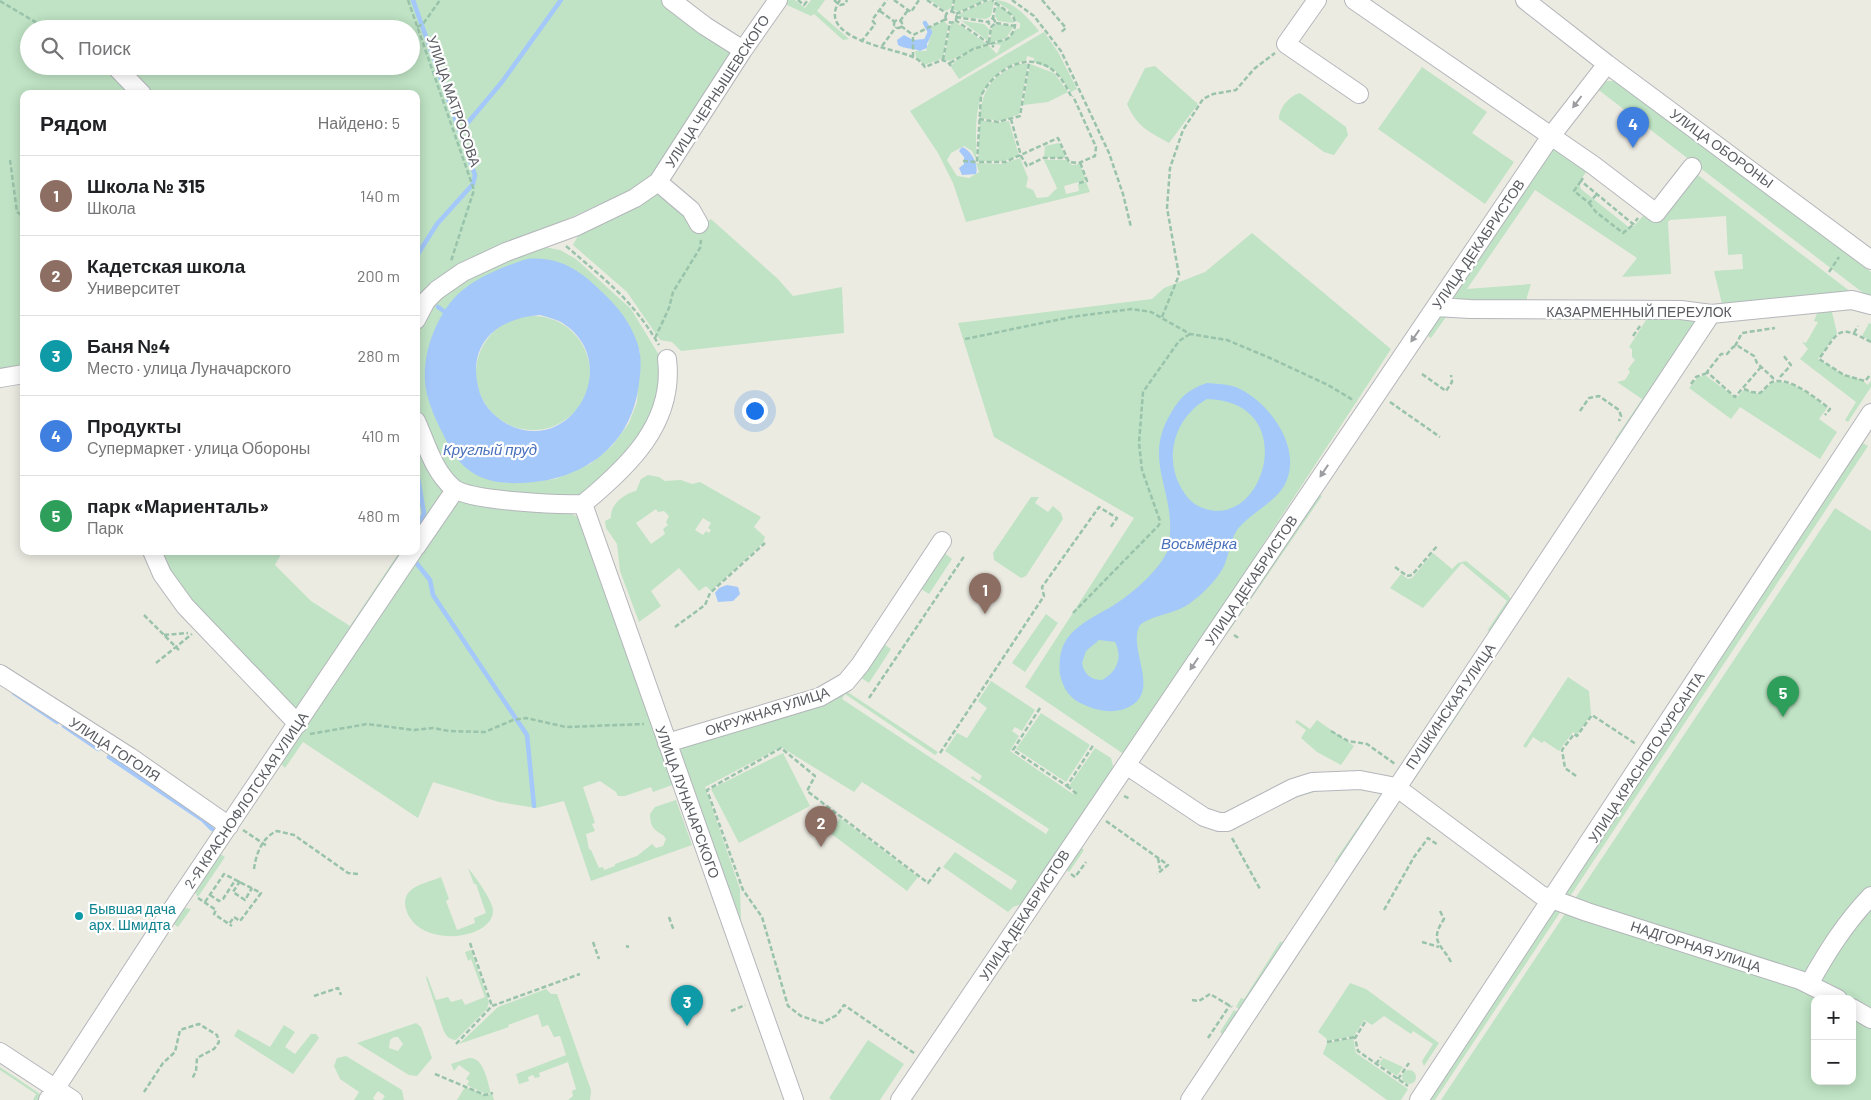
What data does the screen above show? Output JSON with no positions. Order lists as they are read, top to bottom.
{
  "streets": {
    "street": [
      "УЛИЦА ЧЕРНЫШЕВСКОГО",
      "УЛИЦА ОБОРОНЫ",
      "УЛИЦА ДЕКАБРИСТОВ",
      "КАЗАРМЕННЫЙ ПЕРЕУЛОК",
      "ПУШКИНСКАЯ УЛИЦА",
      "ОКРУЖНАЯ УЛИЦА",
      "УЛИЦА ГОГОЛЯ",
      "УЛИЦА КРАСНОГО КУРСАНТА",
      "2-Я КРАСНОФЛОТСКАЯ УЛИЦА",
      "УЛИЦА ЛУНАЧАРСКОГО",
      "НАДГОРНАЯ УЛИЦА"
    ],
    "path": ["УЛИЦА МАТРОСОВА"]
  },
  "crossings": [
    ["УЛИЦА ОБОРОНЫ", "УЛИЦА ДЕКАБРИСТОВ"],
    ["УЛИЦА ДЕКАБРИСТОВ", "КАЗАРМЕННЫЙ ПЕРЕУЛОК"],
    ["КАЗАРМЕННЫЙ ПЕРЕУЛОК", "ПУШКИНСКАЯ УЛИЦА"],
    ["ПУШКИНСКАЯ УЛИЦА", "НАДГОРНАЯ УЛИЦА"],
    ["ОКРУЖНАЯ УЛИЦА", "УЛИЦА ЛУНАЧАРСКОГО"],
    ["УЛИЦА ГОГОЛЯ", "2-Я КРАСНОФЛОТСКАЯ УЛИЦА"],
    ["УЛИЦА КРАСНОГО КУРСАНТА", "НАДГОРНАЯ УЛИЦА"]
  ],
  "one_way": ["УЛИЦА ДЕКАБРИСТОВ"],
  "water": ["Круглый пруд", "Восьмёрка"],
  "places": ["Бывшая дача арх. Шмидта"],
  "page": {
    "search": "Поиск",
    "heading": ["Рядом", "Найдено: 5"],
    "pins": [
      "4",
      "1",
      "5",
      "2",
      "3"
    ],
    "list": [
      {
        "mark": "1",
        "name": "Школа № 315",
        "note": "Школа",
        "value": "140 m"
      },
      {
        "mark": "2",
        "name": "Кадетская школа",
        "note": "Университет",
        "value": "200 m"
      },
      {
        "mark": "3",
        "name": "Баня №4",
        "note": "Место · улица Луначарского",
        "value": "280 m"
      },
      {
        "mark": "4",
        "name": "Продукты",
        "note": "Супермаркет · улица Обороны",
        "value": "410 m"
      },
      {
        "mark": "5",
        "name": "парк «Мариенталь»",
        "note": "Парк",
        "value": "480 m"
      }
    ],
    "map_buttons": ["+", "−"]
  }
}
